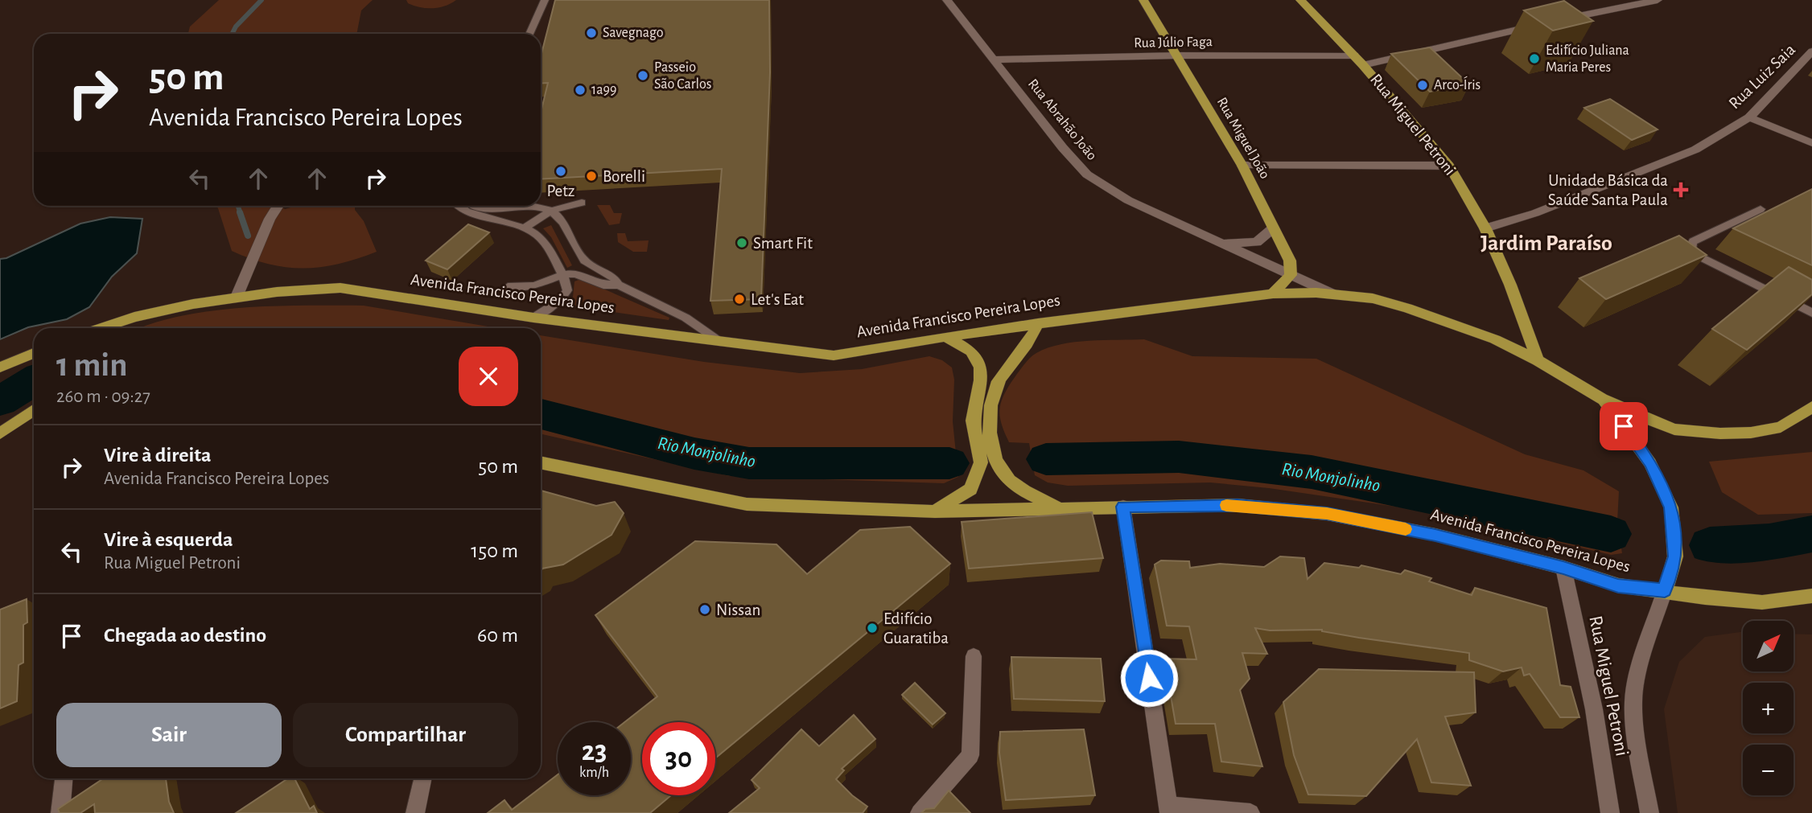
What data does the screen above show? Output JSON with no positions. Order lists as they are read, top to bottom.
{
  "streets": {
    "main road": ["Rua Miguel Petroni", "Rua Miguel João", "Avenida Francisco Pereira Lopes"],
    "street": ["Rua Júlio Faga", "Rua Luiz Saia", "Rua Abrahão João"]
  },
  "crossings": [
    ["Rua Júlio Faga", "Rua Abrahão João"],
    ["Rua Júlio Faga", "Rua Miguel Petroni"],
    ["Rua Júlio Faga", "Rua Miguel João"],
    ["Rua Luiz Saia", "Rua Miguel Petroni"],
    ["Rua Abrahão João", "Rua Miguel João"],
    ["Rua Miguel Petroni", "Avenida Francisco Pereira Lopes"]
  ],
  "districts": ["Jardim Paraíso"],
  "water": ["Rio Monjolinho"],
  "places": {
    "other": [
      "Savegnago",
      "Edifício Juliana Maria Peres",
      "Passeio São Carlos",
      "Arco-Íris",
      "1a99",
      "Petz",
      "Borelli",
      "Smart Fit",
      "Let's Eat",
      "Nissan",
      "Edifício Guaratiba"
    ],
    "health": ["Unidade Básica da Saúde Santa Paula"]
  },
  "north": "top right",
  "page": {
    "turn": ["50 m", "Avenida Francisco Pereira Lopes"],
    "heading": ["1 min", "260 m · 09:27"],
    "list": [
      {
        "name": "Vire à direita",
        "note": "Avenida Francisco Pereira Lopes",
        "value": "50 m"
      },
      {
        "name": "Vire à esquerda",
        "note": "Rua Miguel Petroni",
        "value": "150 m"
      },
      {
        "name": "Chegada ao destino",
        "value": "60 m"
      }
    ],
    "map_buttons": ["+", "−"],
    "buttons": ["Sair", "Compartilhar"],
    "speed": "23 km/h",
    "limit": "30"
  }
}
